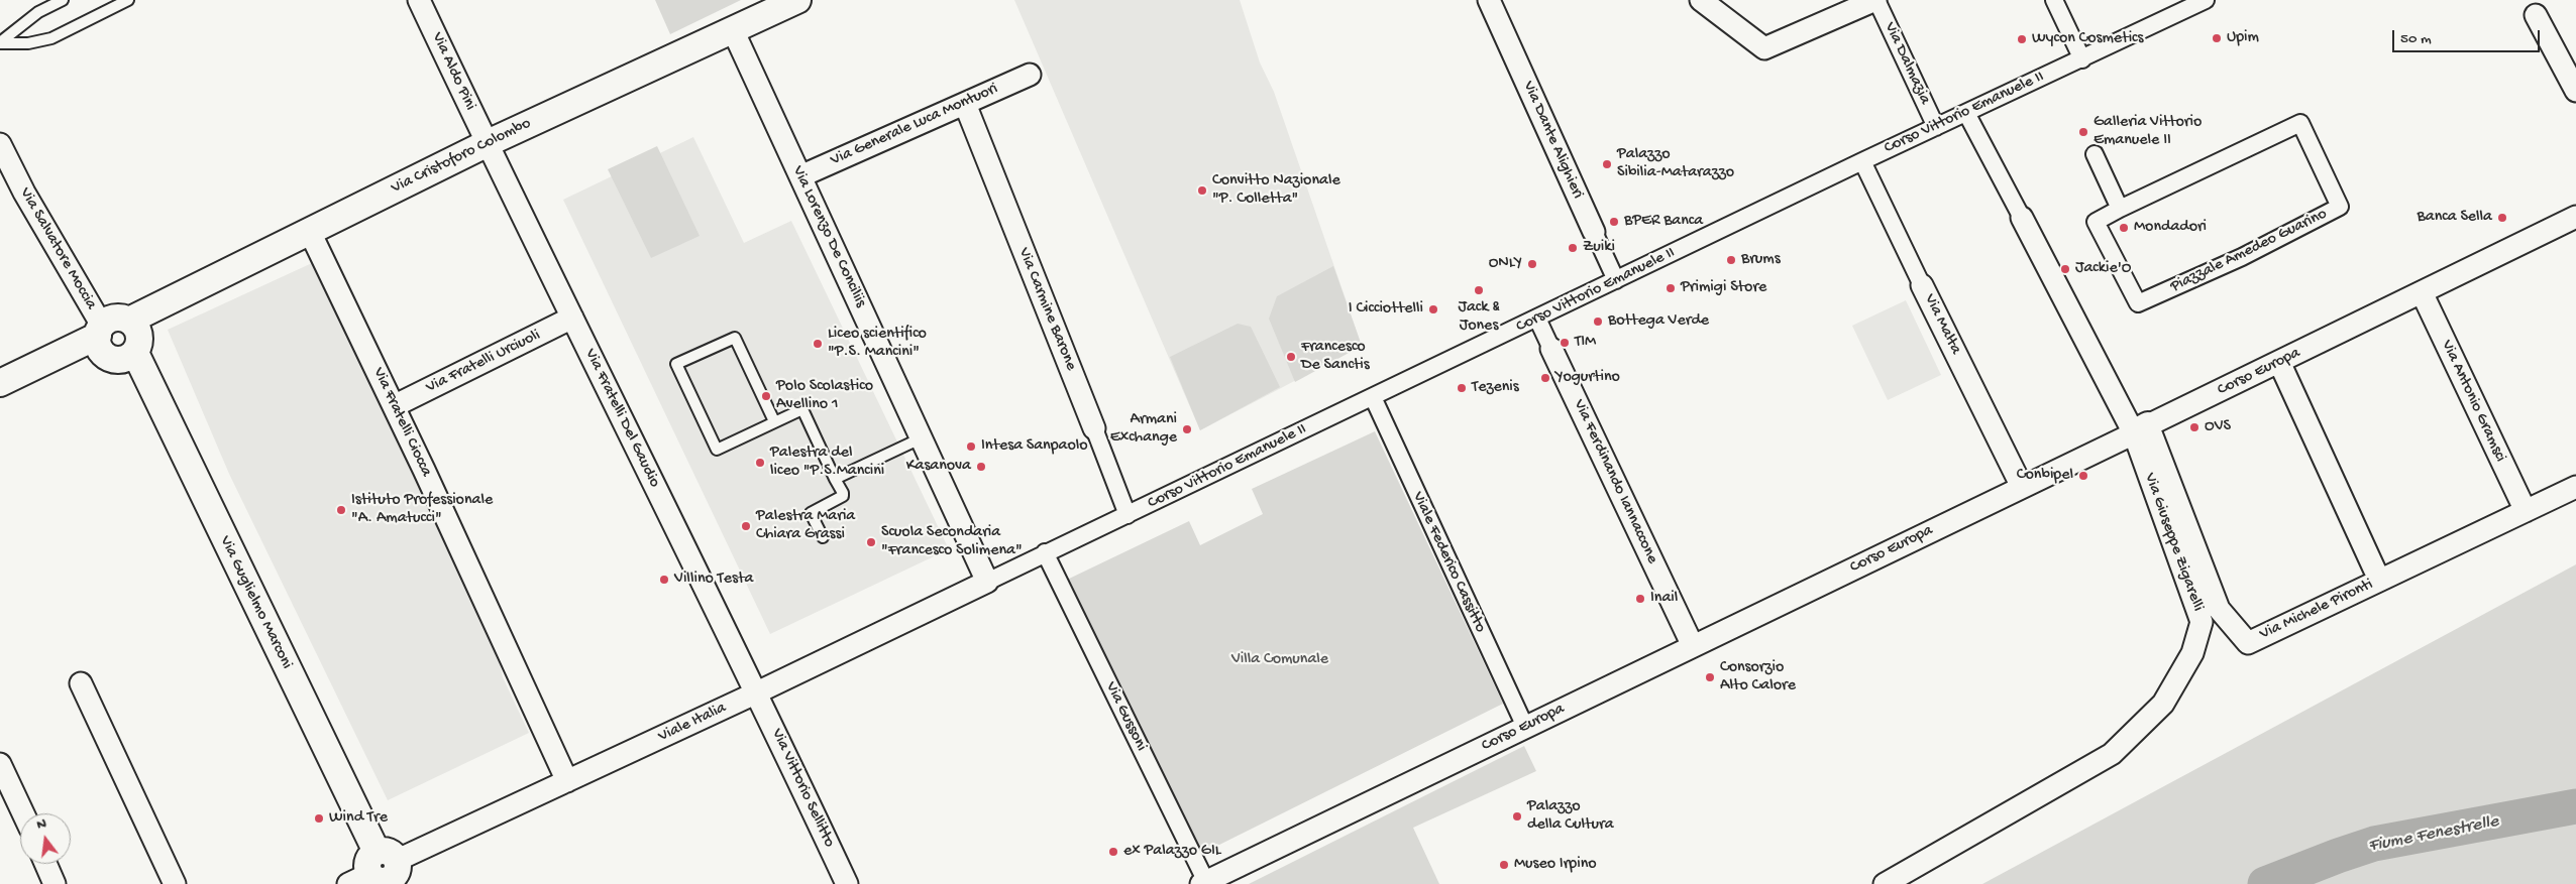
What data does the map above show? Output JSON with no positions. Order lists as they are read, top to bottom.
{
  "streets": {
    "street": [
      "Via Dalmazia",
      "Via Aldo Pini",
      "Corso Vittorio Emanuele II",
      "Via Generale Luca Montuori",
      "Via Dante Alighieri",
      "Via Cristoforo Colombo",
      "Via Lorenzo De Conciliis",
      "Via Salvatore Moccia",
      "Piazzale Amedeo Guarino",
      "Via Carmine Barone",
      "Via Malta",
      "Via Fratelli Urciuoli",
      "Corso Europa",
      "Via Antonio Gramsci",
      "Via Fratelli Del Gaudio",
      "Via Fratelli Ciocca",
      "Via Ferdinando Iannaccone",
      "Via Giuseppe Zigarelli",
      "Viale Federico Cassitto",
      "Via Guglielmo Marconi",
      "Via Michele Pironti",
      "Via Gussoni",
      "Viale Italia",
      "Via Vittorio Sellitto"
    ]
  },
  "crossings": [
    ["Via Dalmazia", "Corso Vittorio Emanuele II"],
    ["Via Aldo Pini", "Via Cristoforo Colombo"],
    ["Via Aldo Pini", "Via Fratelli Del Gaudio"],
    ["Corso Vittorio Emanuele II", "Via Dante Alighieri"],
    ["Corso Vittorio Emanuele II", "Via Lorenzo De Conciliis"],
    ["Corso Vittorio Emanuele II", "Via Carmine Barone"],
    ["Corso Vittorio Emanuele II", "Via Malta"],
    ["Corso Vittorio Emanuele II", "Via Ferdinando Iannaccone"],
    ["Corso Vittorio Emanuele II", "Via Giuseppe Zigarelli"],
    ["Corso Vittorio Emanuele II", "Viale Federico Cassitto"],
    ["Corso Vittorio Emanuele II", "Via Gussoni"],
    ["Corso Vittorio Emanuele II", "Viale Italia"],
    ["Via Generale Luca Montuori", "Via Lorenzo De Conciliis"],
    ["Via Generale Luca Montuori", "Via Carmine Barone"],
    ["Via Cristoforo Colombo", "Via Lorenzo De Conciliis"],
    ["Via Cristoforo Colombo", "Via Salvatore Moccia"],
    ["Via Cristoforo Colombo", "Via Fratelli Del Gaudio"],
    ["Via Cristoforo Colombo", "Via Fratelli Ciocca"],
    ["Via Cristoforo Colombo", "Via Guglielmo Marconi"],
    ["Via Lorenzo De Conciliis", "Viale Italia"],
    ["Via Salvatore Moccia", "Via Guglielmo Marconi"],
    ["Via Malta", "Corso Europa"],
    ["Via Fratelli Urciuoli", "Via Fratelli Del Gaudio"],
    ["Via Fratelli Urciuoli", "Via Fratelli Ciocca"],
    ["Corso Europa", "Via Antonio Gramsci"],
    ["Corso Europa", "Via Ferdinando Iannaccone"],
    ["Corso Europa", "Via Giuseppe Zigarelli"],
    ["Corso Europa", "Viale Federico Cassitto"],
    ["Corso Europa", "Via Michele Pironti"],
    ["Corso Europa", "Via Gussoni"],
    ["Via Antonio Gramsci", "Via Michele Pironti"],
    ["Via Fratelli Del Gaudio", "Viale Italia"],
    ["Via Fratelli Del Gaudio", "Via Vittorio Sellitto"],
    ["Via Fratelli Ciocca", "Viale Italia"],
    ["Via Giuseppe Zigarelli", "Via Michele Pironti"],
    ["Via Guglielmo Marconi", "Viale Italia"],
    ["Viale Italia", "Via Vittorio Sellitto"]
  ],
  "water": ["Fiume Fenestrelle"],
  "parks": ["Villa Comunale"],
  "places": [
    "Upim",
    "Wycon Cosmetics",
    "Galleria Vittorio Emanuele II",
    "Palazzo Sibilia-Matarazzo",
    "Convitto Nazionale \"P. Colletta\"",
    "Banca Sella",
    "BPER Banca",
    "Mondadori",
    "Zuiki",
    "Brums",
    "ONLY",
    "Jackie'O",
    "Primigi Store",
    "Jack & Jones",
    "I Cicciottelli",
    "Bottega Verde",
    "TIM",
    "Liceo scientifico \"P.S. Mancini\"",
    "Francesco De Sanctis",
    "Yogurtino",
    "Tezenis",
    "Polo Scolastico Avellino 1",
    "OVS",
    "Armani Exchange",
    "Intesa Sanpaolo",
    "Palestra del liceo \"P.S.Mancini",
    "Kasanova",
    "Conbipel",
    "Istituto Professionale \"A. Amatucci\"",
    "Palestra Maria Chiara Grassi",
    "Scuola Secondaria \"Francesco Solimena\"",
    "Villino Testa",
    "Inail",
    "Consorzio Alto Calore",
    "Palazzo della Cultura",
    "Wind Tre",
    "ex Palazzo GIL",
    "Museo Irpino"
  ],
  "scale_bar": "50 m",
  "north": "top"
}
